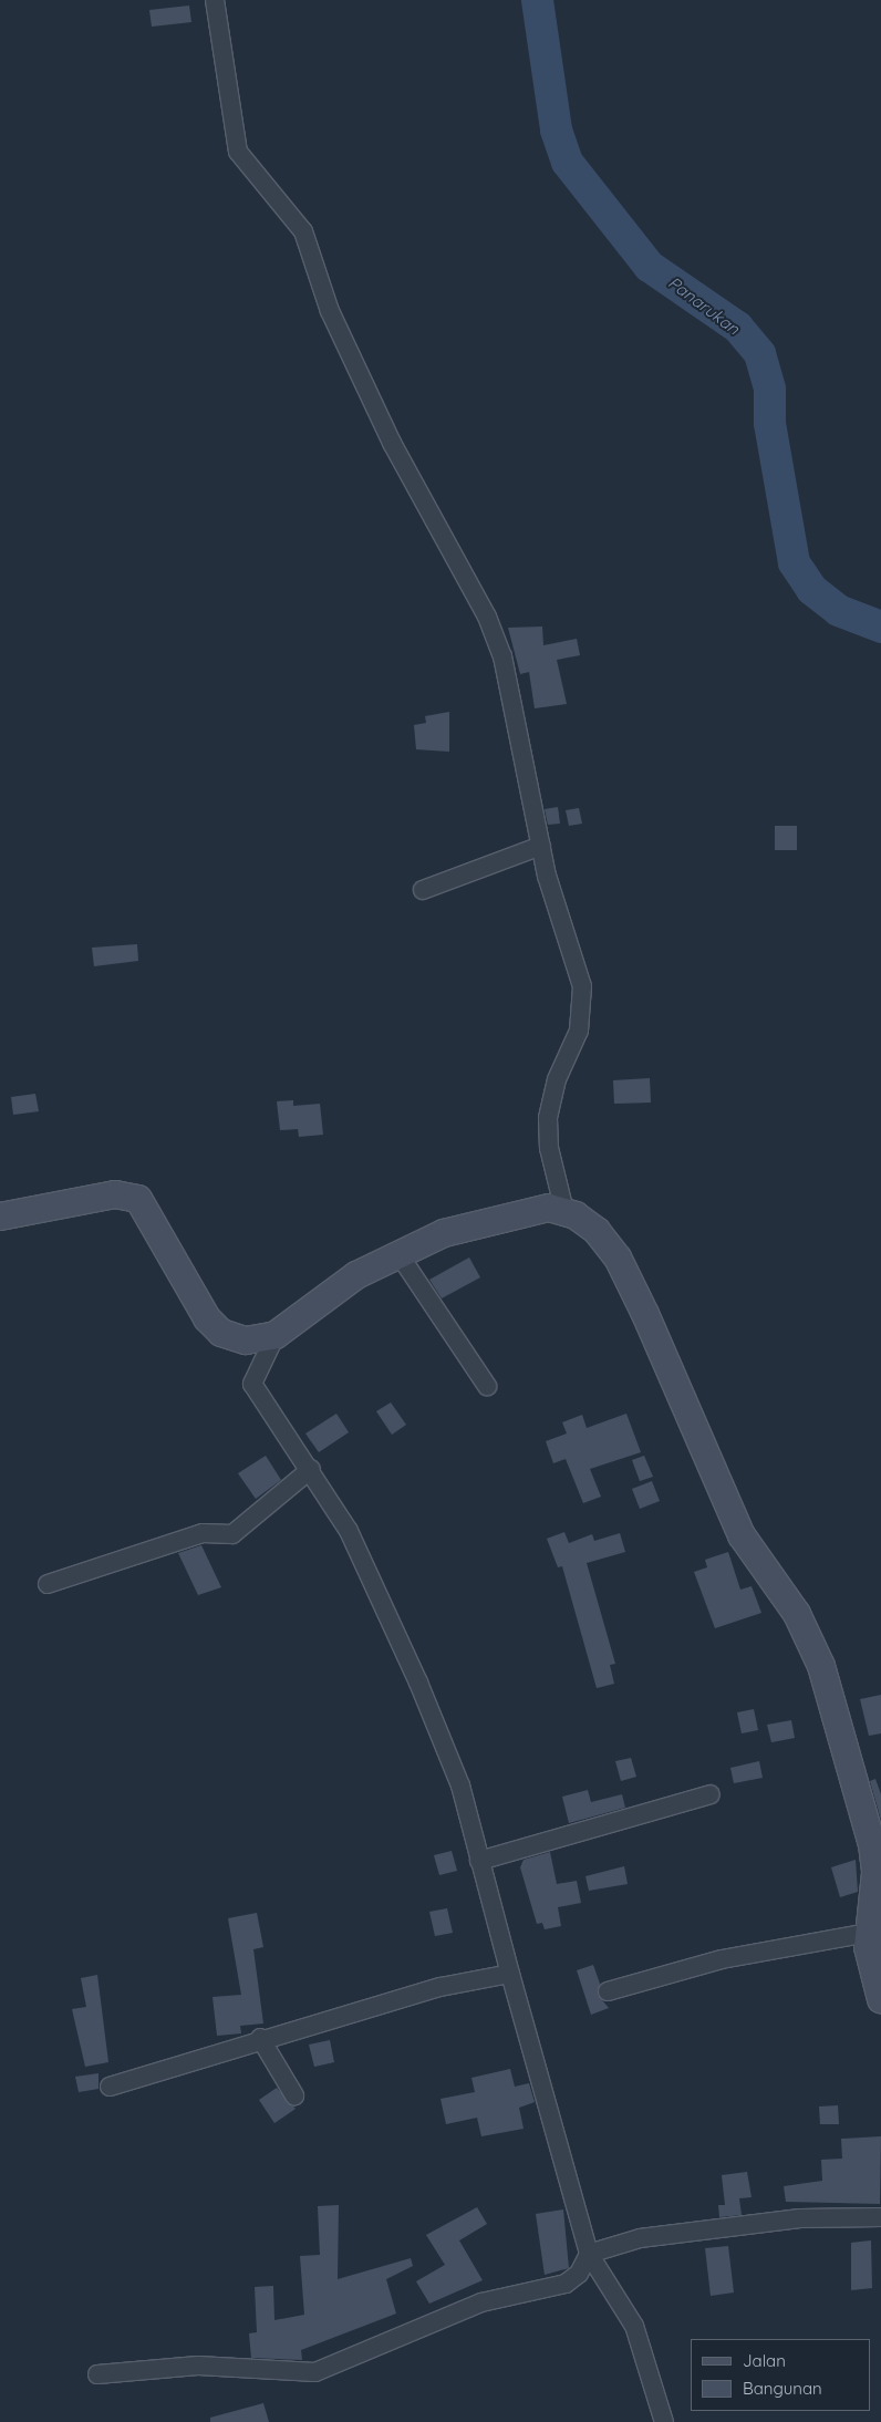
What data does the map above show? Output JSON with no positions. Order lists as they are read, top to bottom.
{
  "water": ["Panarukan"],
  "legend": ["Jalan", "Bangunan"]
}
